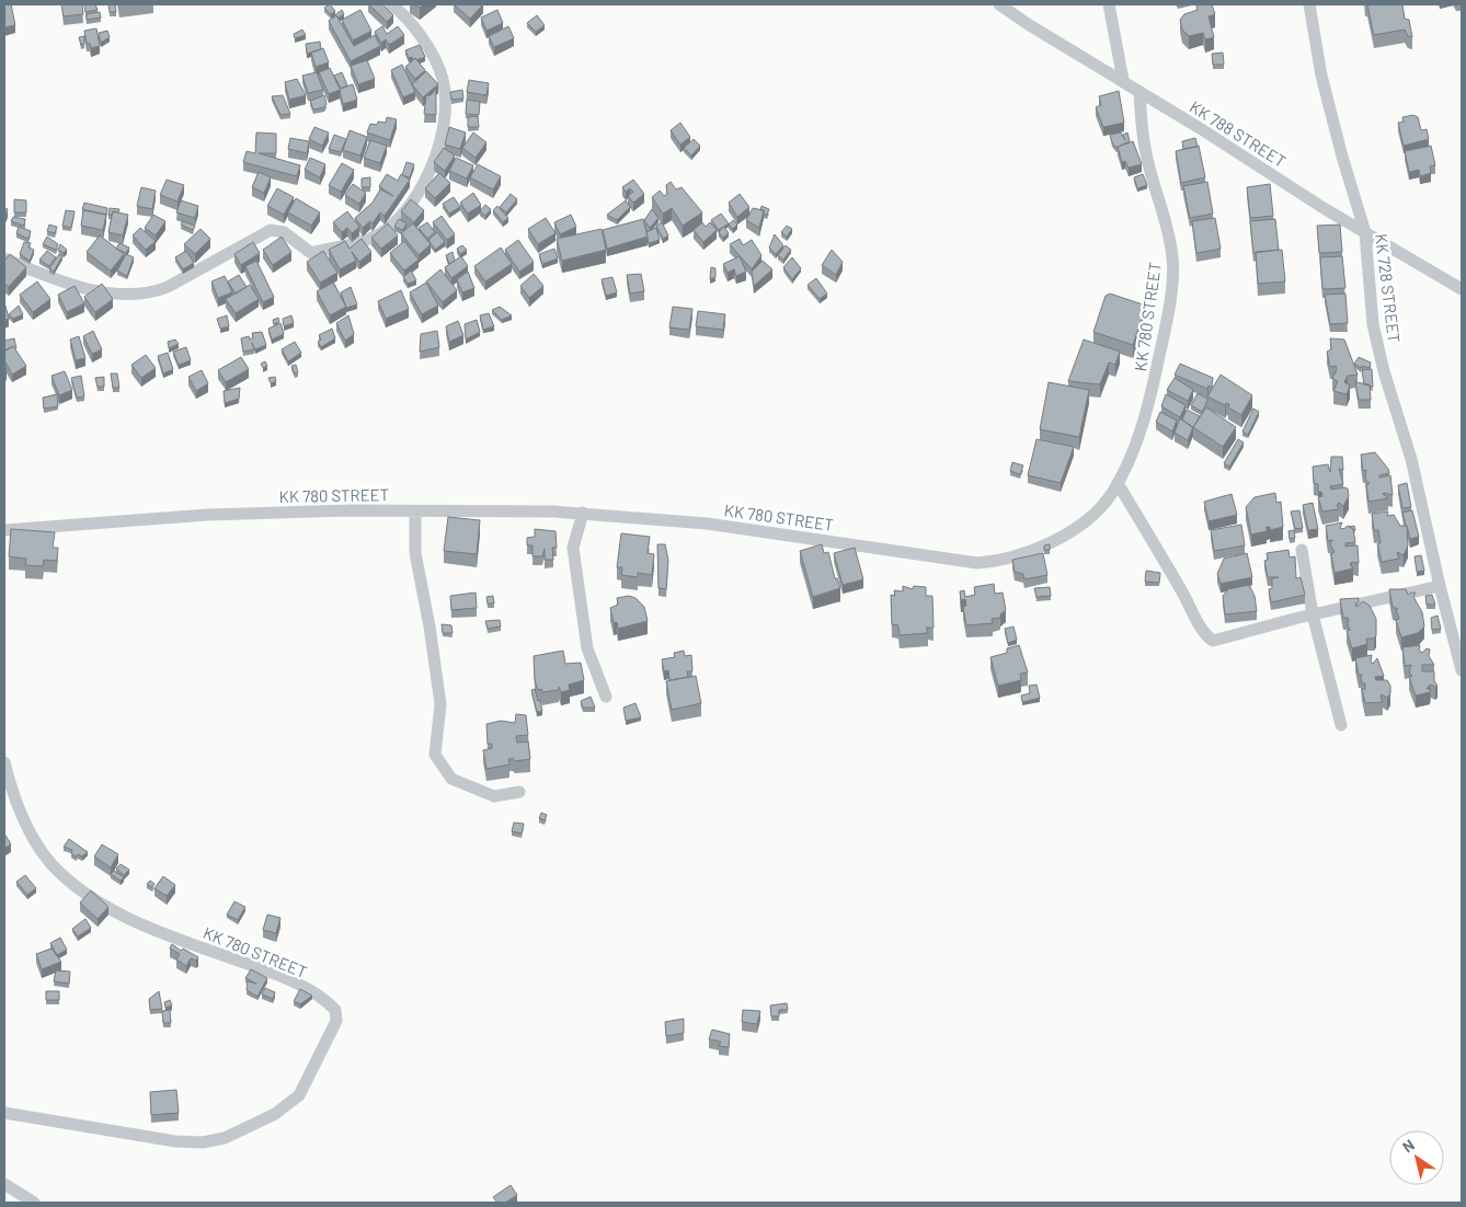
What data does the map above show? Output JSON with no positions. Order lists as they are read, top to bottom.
{
  "streets": {
    "street": ["KK 788 STREET", "KK 728 STREET", "KK 780 STREET"]
  },
  "crossings": [
    ["KK 788 STREET", "KK 728 STREET"],
    ["KK 788 STREET", "KK 780 STREET"]
  ],
  "north": "top left"
}
